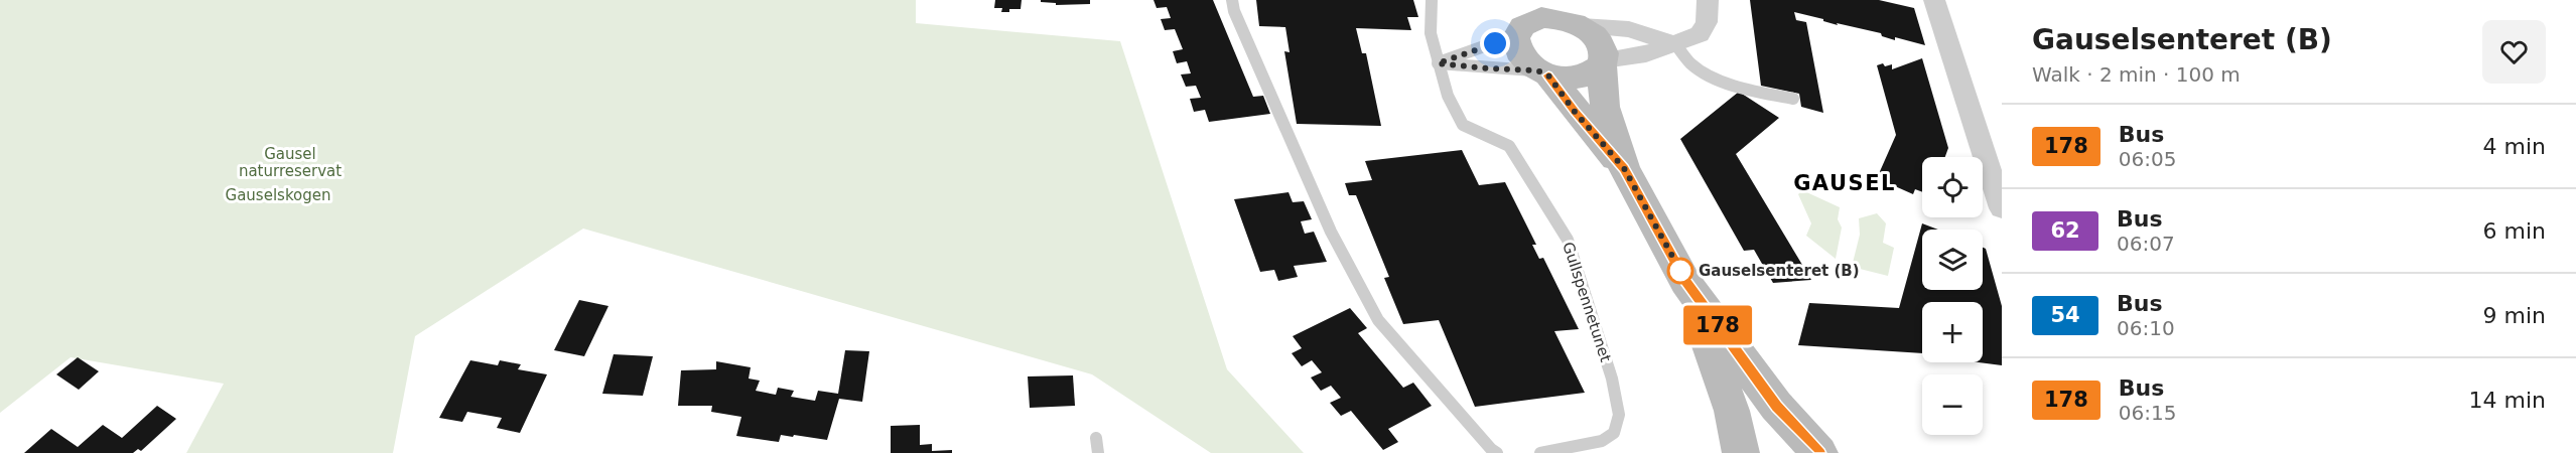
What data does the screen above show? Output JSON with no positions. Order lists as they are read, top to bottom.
{
  "streets": {
    "lane": ["Gullspennetunet"]
  },
  "districts": ["GAUSEL"],
  "parks": ["Gausel naturreservat", "Gauselskogen"],
  "places": ["Gauselsenteret (B)"],
  "lines": ["bus line 178"],
  "page": {
    "on_map": "178",
    "heading": ["Gauselsenteret (B)", "Walk · 2 min · 100 m"],
    "list": [
      {
        "mark": "178",
        "name": "Bus",
        "note": "06:05",
        "value": "4 min"
      },
      {
        "mark": "62",
        "name": "Bus",
        "note": "06:07",
        "value": "6 min"
      },
      {
        "mark": "54",
        "name": "Bus",
        "note": "06:10",
        "value": "9 min"
      },
      {
        "mark": "178",
        "name": "Bus",
        "note": "06:15",
        "value": "14 min"
      }
    ],
    "map_buttons": ["+", "−"]
  }
}
